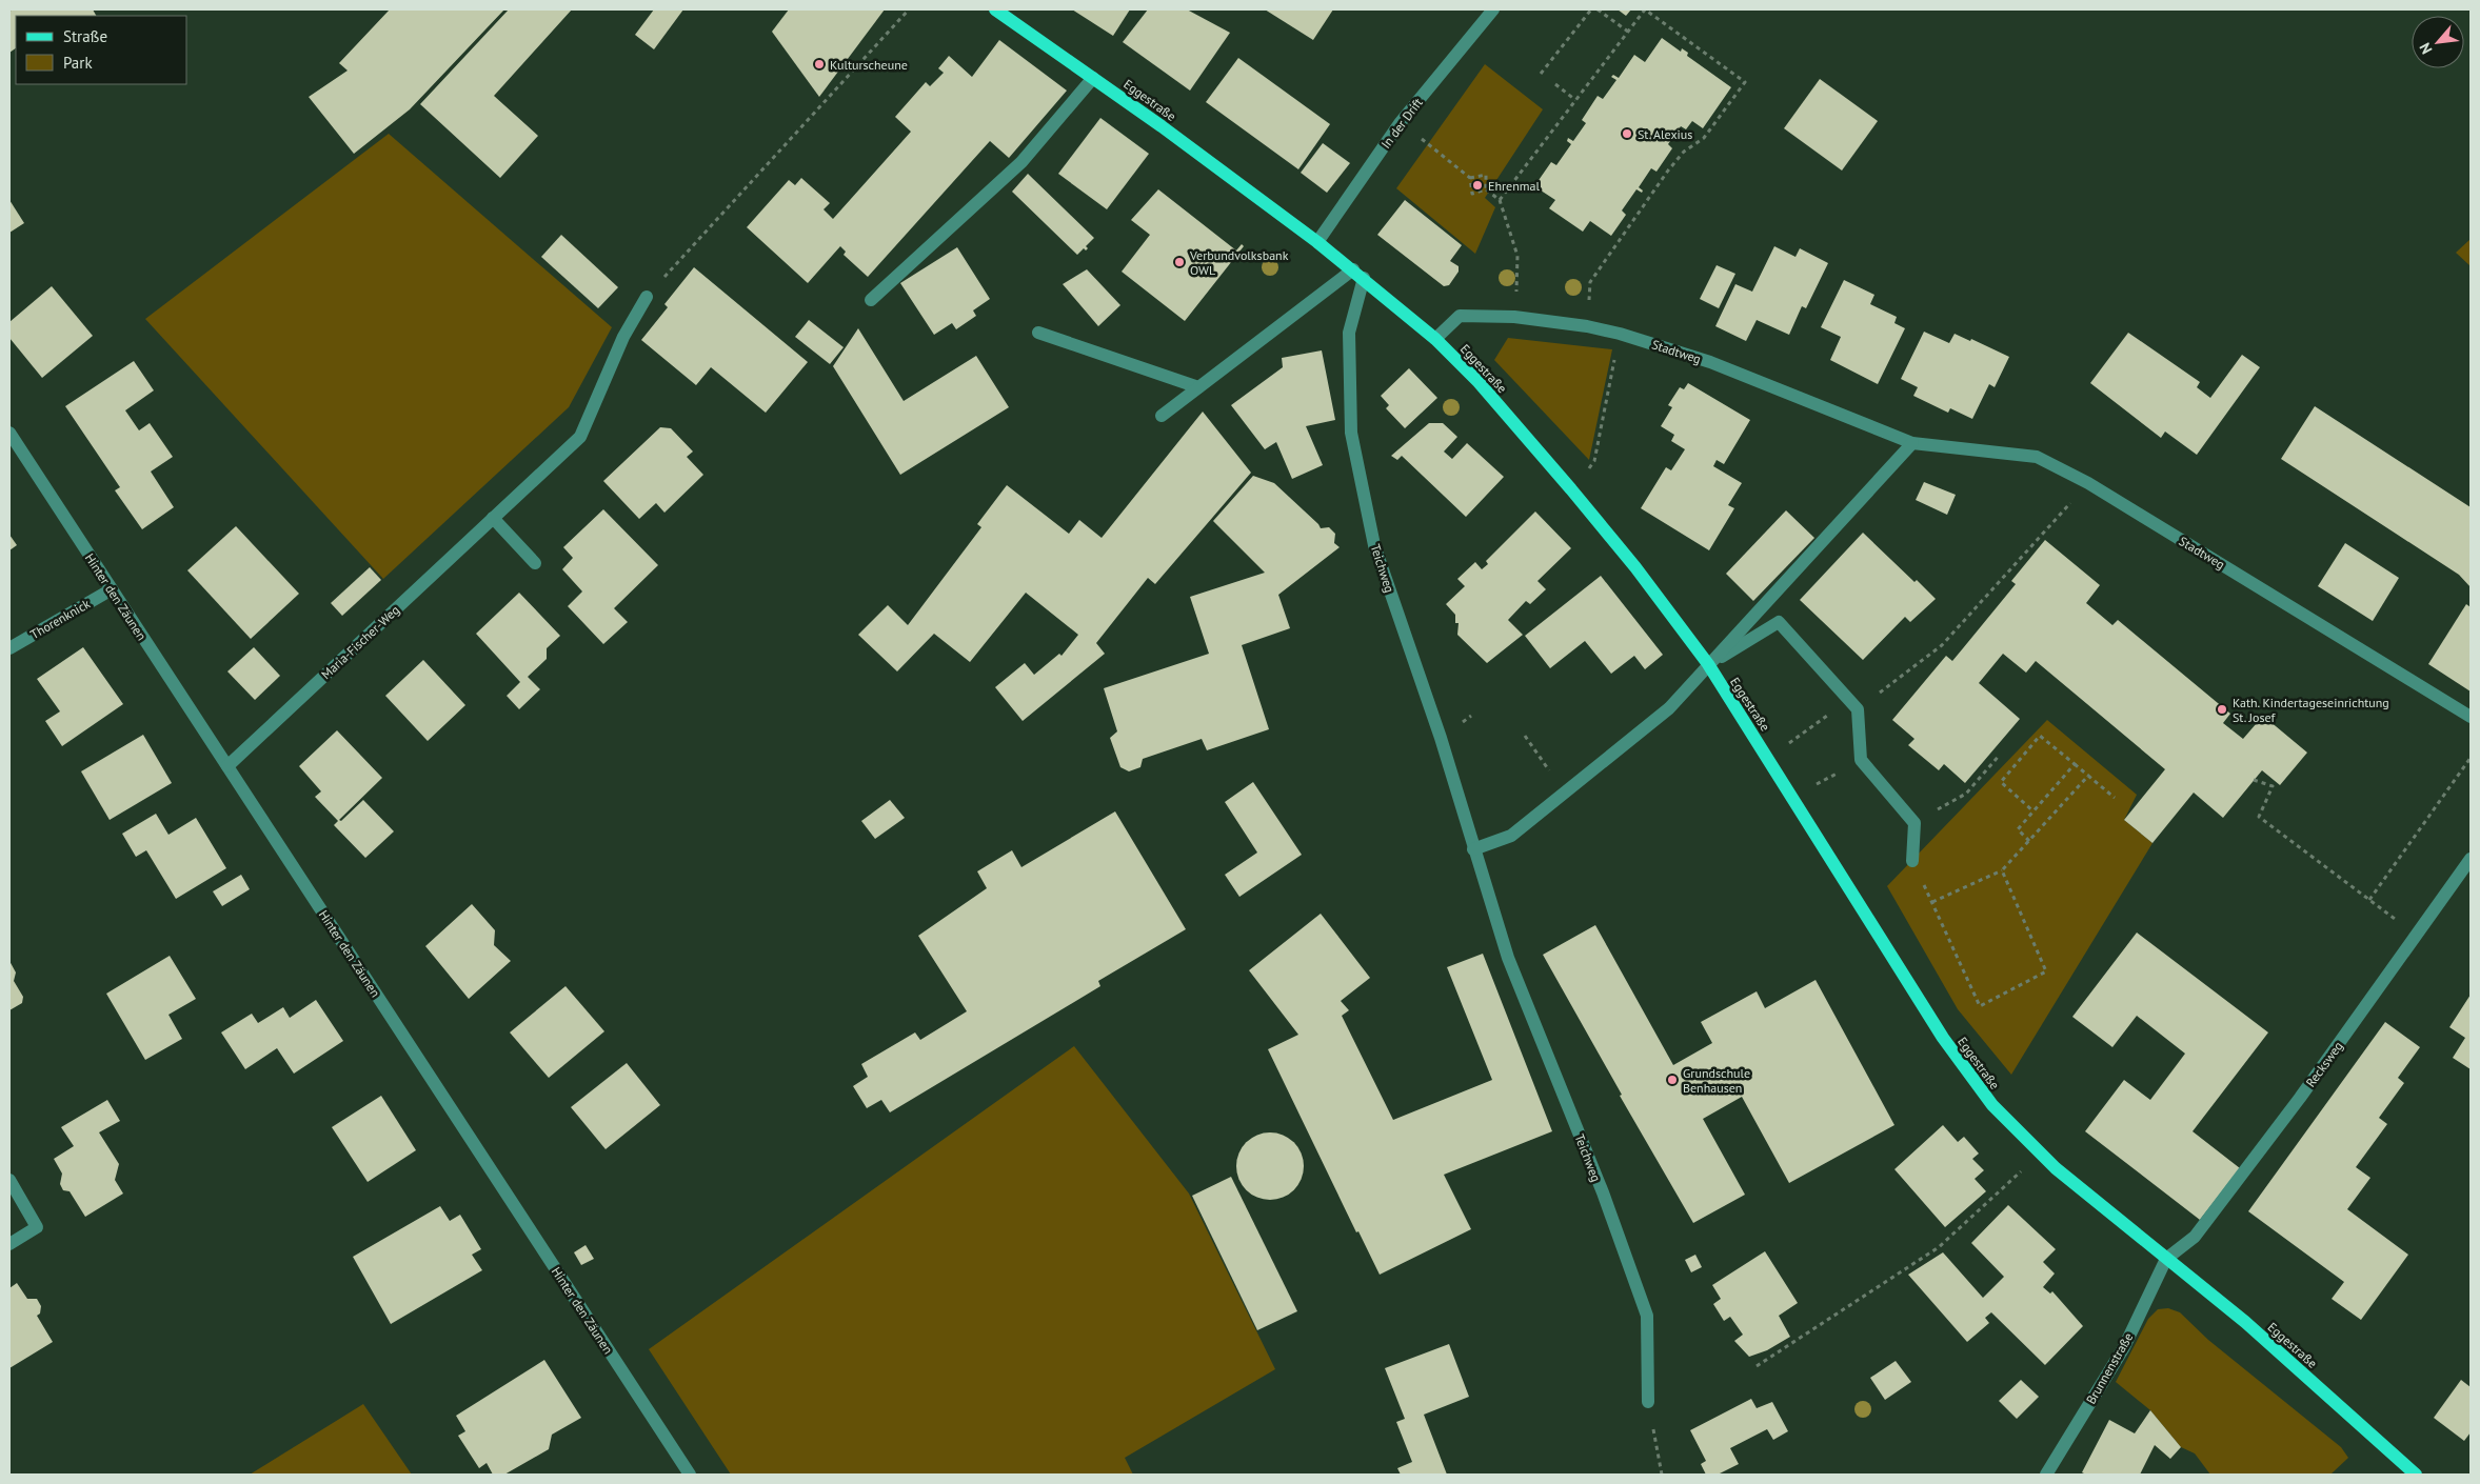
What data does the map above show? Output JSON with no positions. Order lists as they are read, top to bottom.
{
  "streets": {
    "main road": ["Eggestraße"],
    "street": [
      "In der Drift",
      "Stadtweg",
      "Teichweg",
      "Hinter den Zäunen",
      "Thorenknick",
      "Maria-Fischer-Weg",
      "Recksweg",
      "Brunnenstraße"
    ]
  },
  "crossings": [
    ["Eggestraße", "In der Drift"],
    ["Eggestraße", "Stadtweg"],
    ["Eggestraße", "Teichweg"],
    ["Eggestraße", "Recksweg"],
    ["Eggestraße", "Brunnenstraße"],
    ["Hinter den Zäunen", "Thorenknick"],
    ["Hinter den Zäunen", "Maria-Fischer-Weg"],
    ["Recksweg", "Brunnenstraße"]
  ],
  "places": [
    "Kulturscheune",
    "St. Alexius",
    "Ehrenmal",
    "Verbundvolksbank OWL",
    "Kath. Kindertageseinrichtung St. Josef",
    "Grundschule Benhausen"
  ],
  "legend": ["Straße", "Park"],
  "north": "bottom left"
}
